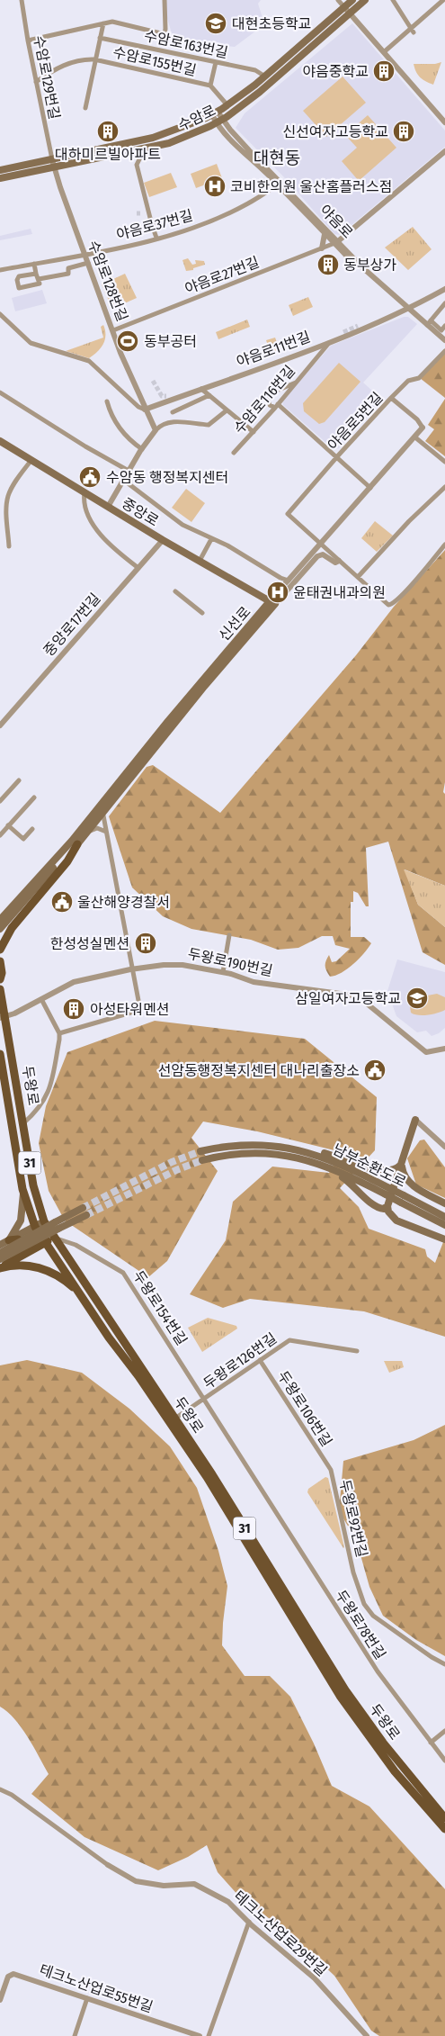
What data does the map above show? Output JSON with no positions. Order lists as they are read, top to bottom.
{
  "streets": {
    "main road": [
      "수암로",
      "중앙로",
      "신선로",
      "두왕로",
      "31",
      "남부순환도로"
    ],
    "street": [
      "수암로163번길",
      "수암로155번길",
      "수암로129번길",
      "야음로",
      "야음로37번길",
      "야음로27번길",
      "수암로128번길",
      "야음로11번길",
      "수암로116번길",
      "야음로5번길",
      "중앙로17번길",
      "두왕로190번길",
      "두왕로154번길",
      "두왕로126번길",
      "두왕로106번길",
      "두왕로92번길",
      "두왕로78번길",
      "테크노산업로29번길",
      "테크노산업로55번길"
    ]
  },
  "crossings": [
    ["수암로163번길", "수암로155번길"],
    ["수암로163번길", "수암로"],
    ["수암로155번길", "수암로129번길"],
    ["수암로155번길", "수암로"],
    ["수암로129번길", "수암로"],
    ["수암로129번길", "수암로128번길"],
    ["수암로", "야음로"],
    ["수암로", "수암로128번길"],
    ["야음로", "야음로37번길"],
    ["야음로", "야음로27번길"],
    ["야음로", "야음로11번길"],
    ["야음로37번길", "수암로128번길"],
    ["야음로27번길", "수암로128번길"],
    ["수암로128번길", "야음로11번길"],
    ["야음로11번길", "수암로116번길"],
    ["야음로5번길", "신선로"],
    ["중앙로", "신선로"],
    ["중앙로", "중앙로17번길"],
    ["두왕로190번길", "두왕로"],
    ["두왕로", "두왕로154번길"],
    ["두왕로", "두왕로126번길"],
    ["두왕로154번길", "두왕로126번길"],
    ["두왕로154번길", "두왕로78번길"],
    ["두왕로126번길", "두왕로106번길"],
    ["두왕로126번길", "두왕로78번길"],
    ["두왕로106번길", "두왕로92번길"],
    ["두왕로92번길", "두왕로78번길"]
  ],
  "districts": ["대현동"],
  "places": {
    "school or university": ["대현초등학교", "삼일여자고등학교"],
    "building": [
      "야음중학교",
      "대하미르빌아파트",
      "신선여자고등학교",
      "동부상가",
      "한성성실멘션",
      "아성타워멘션"
    ],
    "hospital": ["코비한의원 울산홈플러스점", "윤태권내과의원"],
    "sports": ["동부공터"],
    "public building": ["수암동 행정복지센터", "울산해양경찰서", "선암동행정복지센터 대나리출장소"]
  }
}
